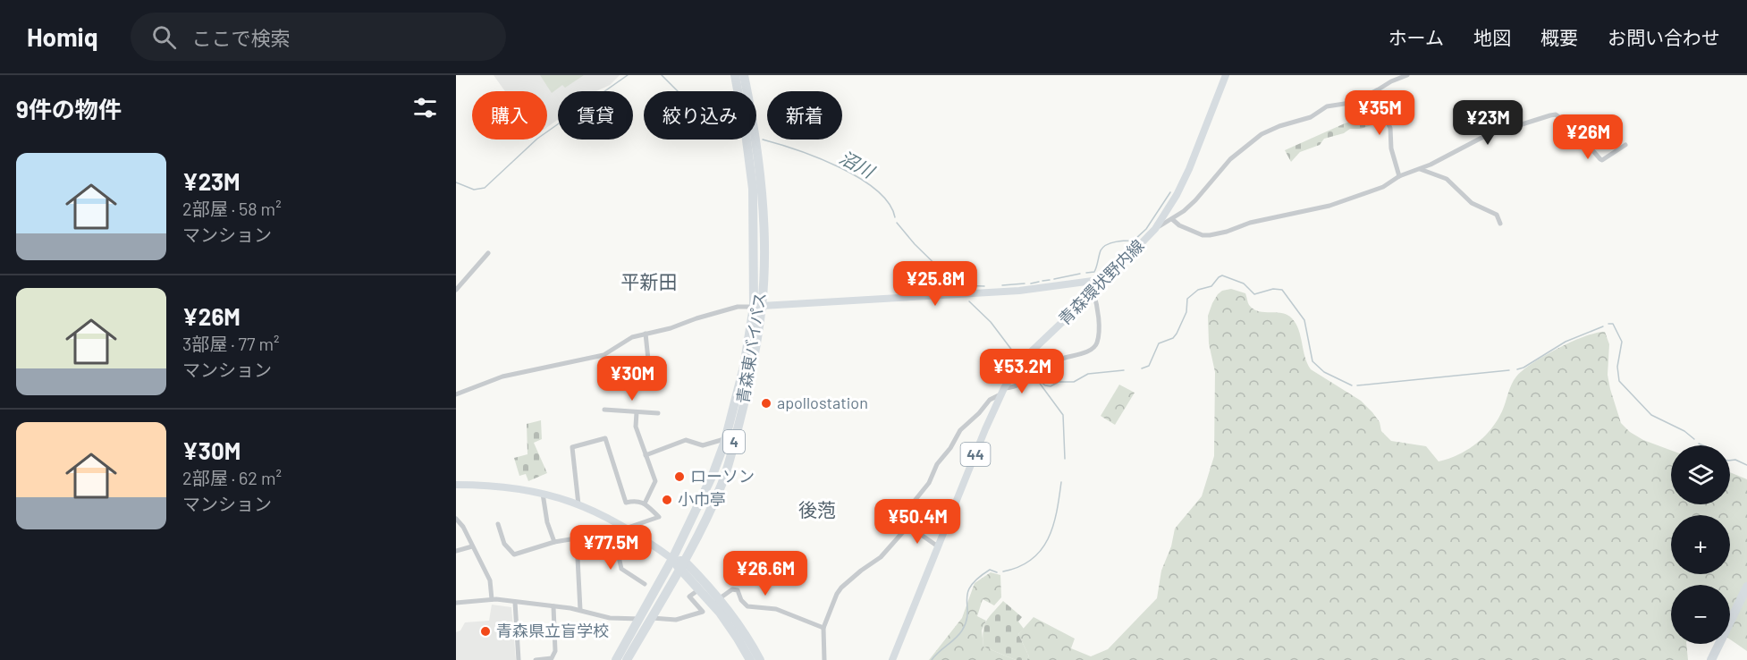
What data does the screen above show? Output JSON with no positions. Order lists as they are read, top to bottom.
{
  "streets": {
    "highway": ["青森東バイパス", "4"],
    "main road": ["青森環状野内線", "44"]
  },
  "districts": ["平新田", "後萢"],
  "water": ["沼川"],
  "places": [
    "apollostation",
    "ローソン",
    "小巾亭",
    "青森県立盲学校"
  ],
  "page": {
    "header": "Homiq",
    "search": "ここで検索",
    "nav": [
      "ホーム",
      "地図",
      "概要",
      "お問い合わせ"
    ],
    "heading": "9件の物件",
    "price": [
      "¥35M",
      "¥23M",
      "¥26M",
      "¥25.8M",
      "¥53.2M",
      "¥30M",
      "¥50.4M",
      "¥77.5M",
      "¥26.6M"
    ],
    "chip": [
      "購入",
      "賃貸",
      "絞り込み",
      "新着"
    ],
    "list": [
      {
        "name": "¥23M",
        "note": "2部屋 · 58 m² · マンション"
      },
      {
        "name": "¥26M",
        "note": "3部屋 · 77 m² · マンション"
      },
      {
        "name": "¥30M",
        "note": "2部屋 · 62 m² · マンション"
      }
    ],
    "map_buttons": ["+", "−"]
  }
}
